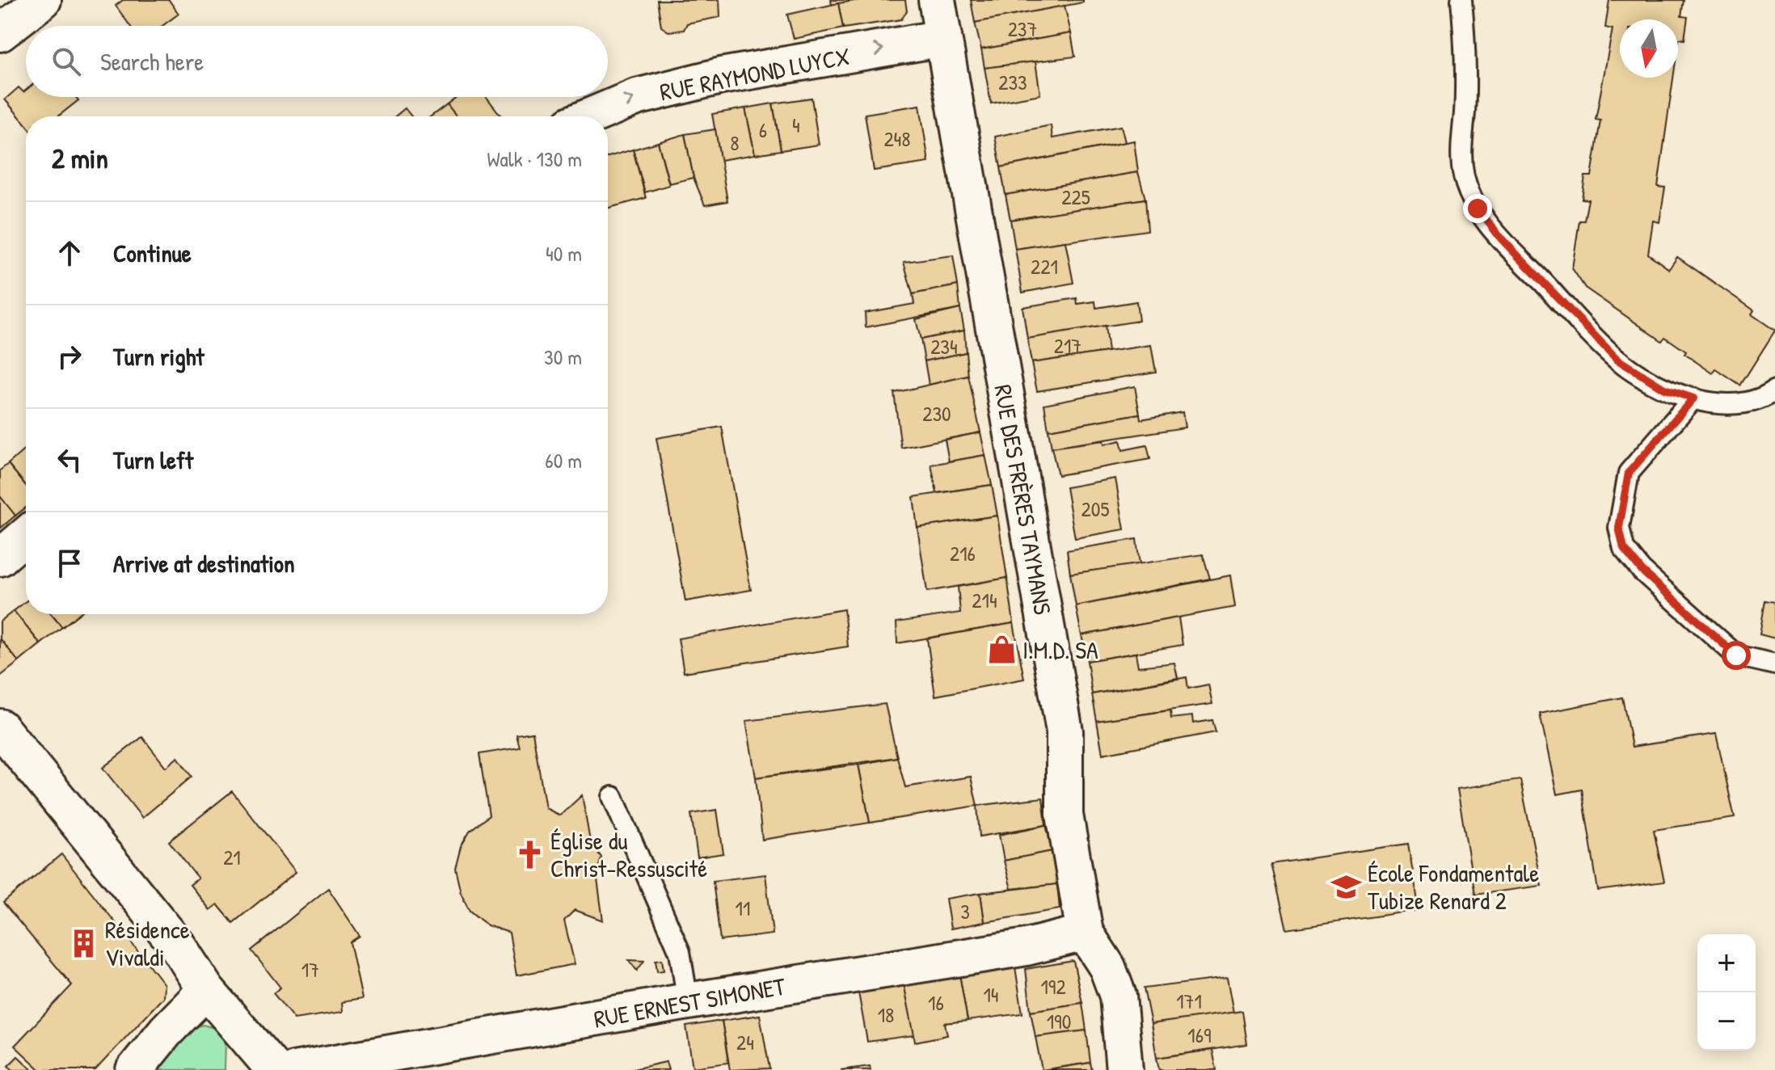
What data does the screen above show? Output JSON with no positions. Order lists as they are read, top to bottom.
{
  "streets": {
    "street": ["RUE RAYMOND LUYCX", "RUE DES FRÈRES TAYMANS", "RUE ERNEST SIMONET"]
  },
  "crossings": [
    ["RUE RAYMOND LUYCX", "RUE DES FRÈRES TAYMANS"],
    ["RUE DES FRÈRES TAYMANS", "RUE ERNEST SIMONET"]
  ],
  "one_way": ["RUE RAYMOND LUYCX"],
  "places": {
    "shop": ["I.M.D. SA"],
    "church": ["Église du Christ-Ressuscité"],
    "school or university": ["École Fondamentale Tubize Renard 2"],
    "building": ["Résidence Vivaldi"]
  },
  "house_numbers": [
    "237",
    "233",
    "4",
    "6",
    "248",
    "8",
    "225",
    "221",
    "217",
    "234",
    "230",
    "205",
    "216",
    "214",
    "21",
    "11",
    "3",
    "17",
    "192",
    "14",
    "171",
    "16",
    "18",
    "190",
    "169",
    "24"
  ],
  "north": "bottom",
  "page": {
    "search": "Search here",
    "heading": ["2 min", "Walk · 130 m"],
    "list": [
      ["Continue", "40 m"],
      ["Turn right", "30 m"],
      ["Turn left", "60 m"],
      "Arrive at destination"
    ],
    "map_buttons": ["+", "−"]
  }
}
